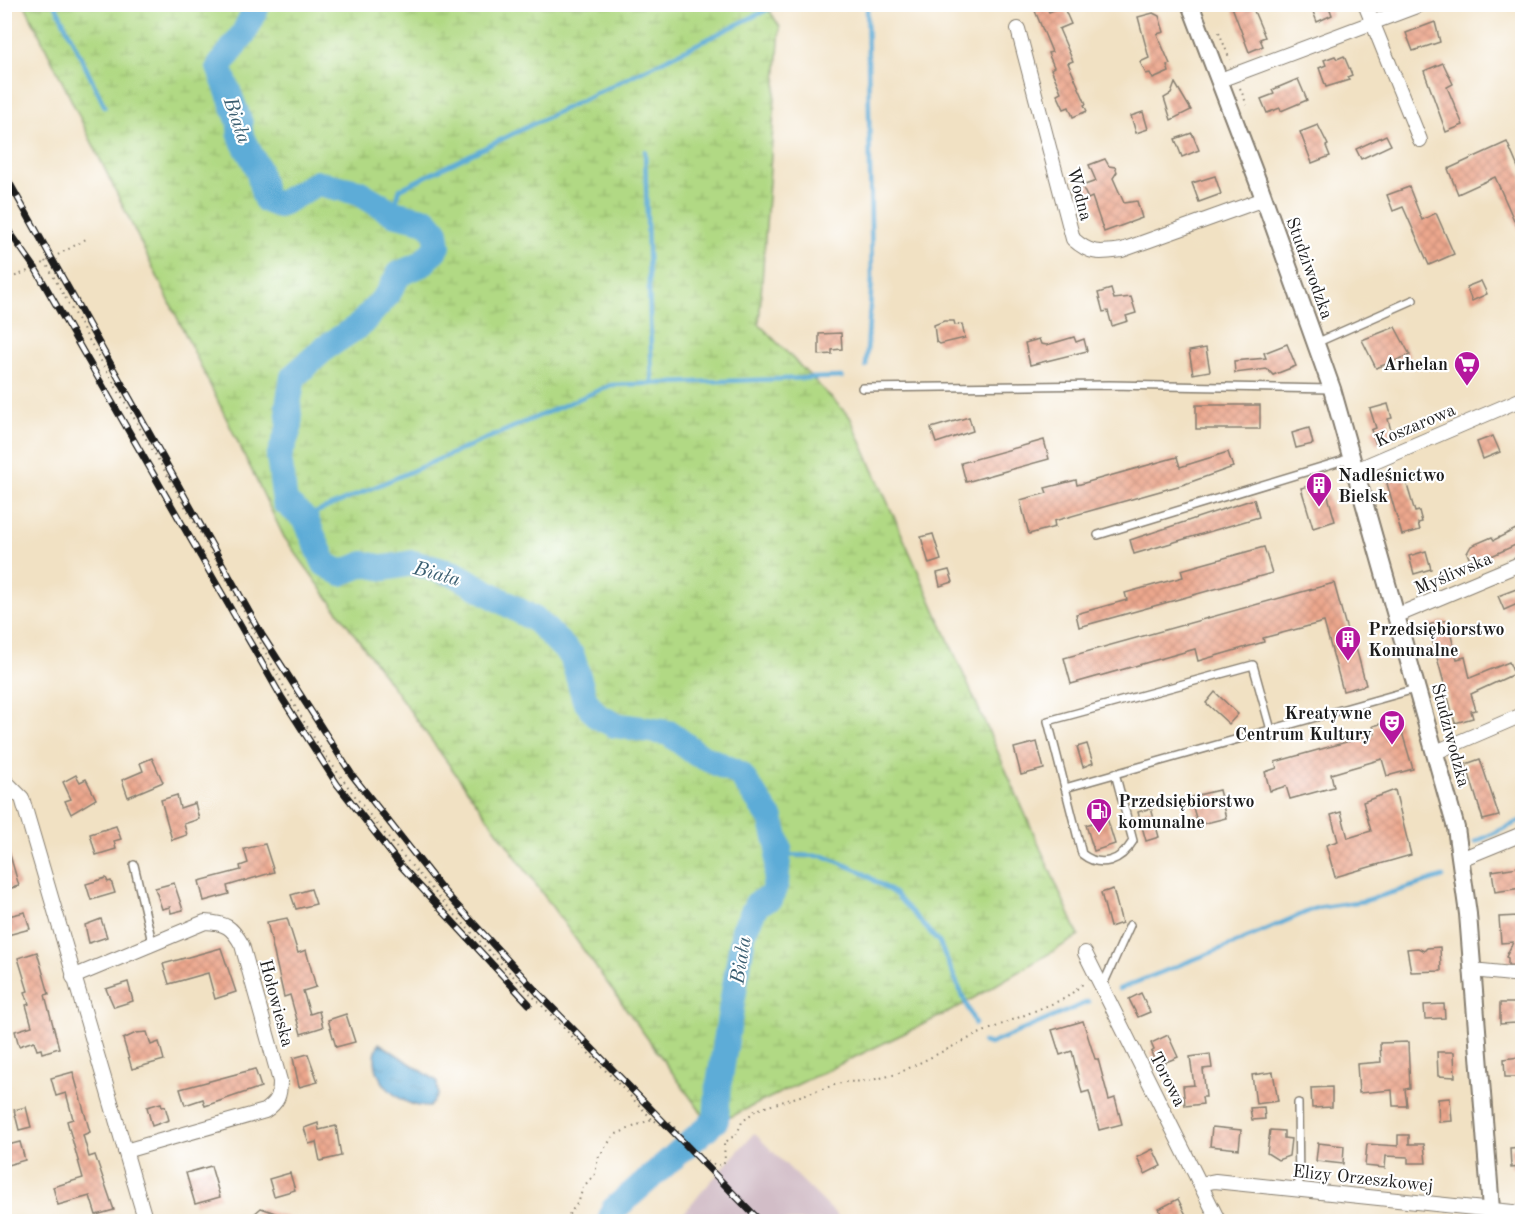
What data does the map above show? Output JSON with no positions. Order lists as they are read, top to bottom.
{
  "streets": {
    "street": [
      "Wodna",
      "Studziwodzka",
      "Koszarowa",
      "Myśliwska",
      "Hołowieska",
      "Torowa",
      "Elizy Orzeszkowej"
    ]
  },
  "crossings": [
    ["Wodna", "Studziwodzka"],
    ["Studziwodzka", "Koszarowa"],
    ["Studziwodzka", "Myśliwska"],
    ["Studziwodzka", "Elizy Orzeszkowej"],
    ["Torowa", "Elizy Orzeszkowej"]
  ],
  "water": ["Biała"],
  "places": {
    "supermarket": ["Arhelan"],
    "building": ["Nadleśnictwo Bielsk", "Przedsiębiorstwo Komunalne"],
    "theatre": ["Kreatywne Centrum Kultury"],
    "fuel station": ["Przedsiębiorstwo komunalne"]
  }
}
